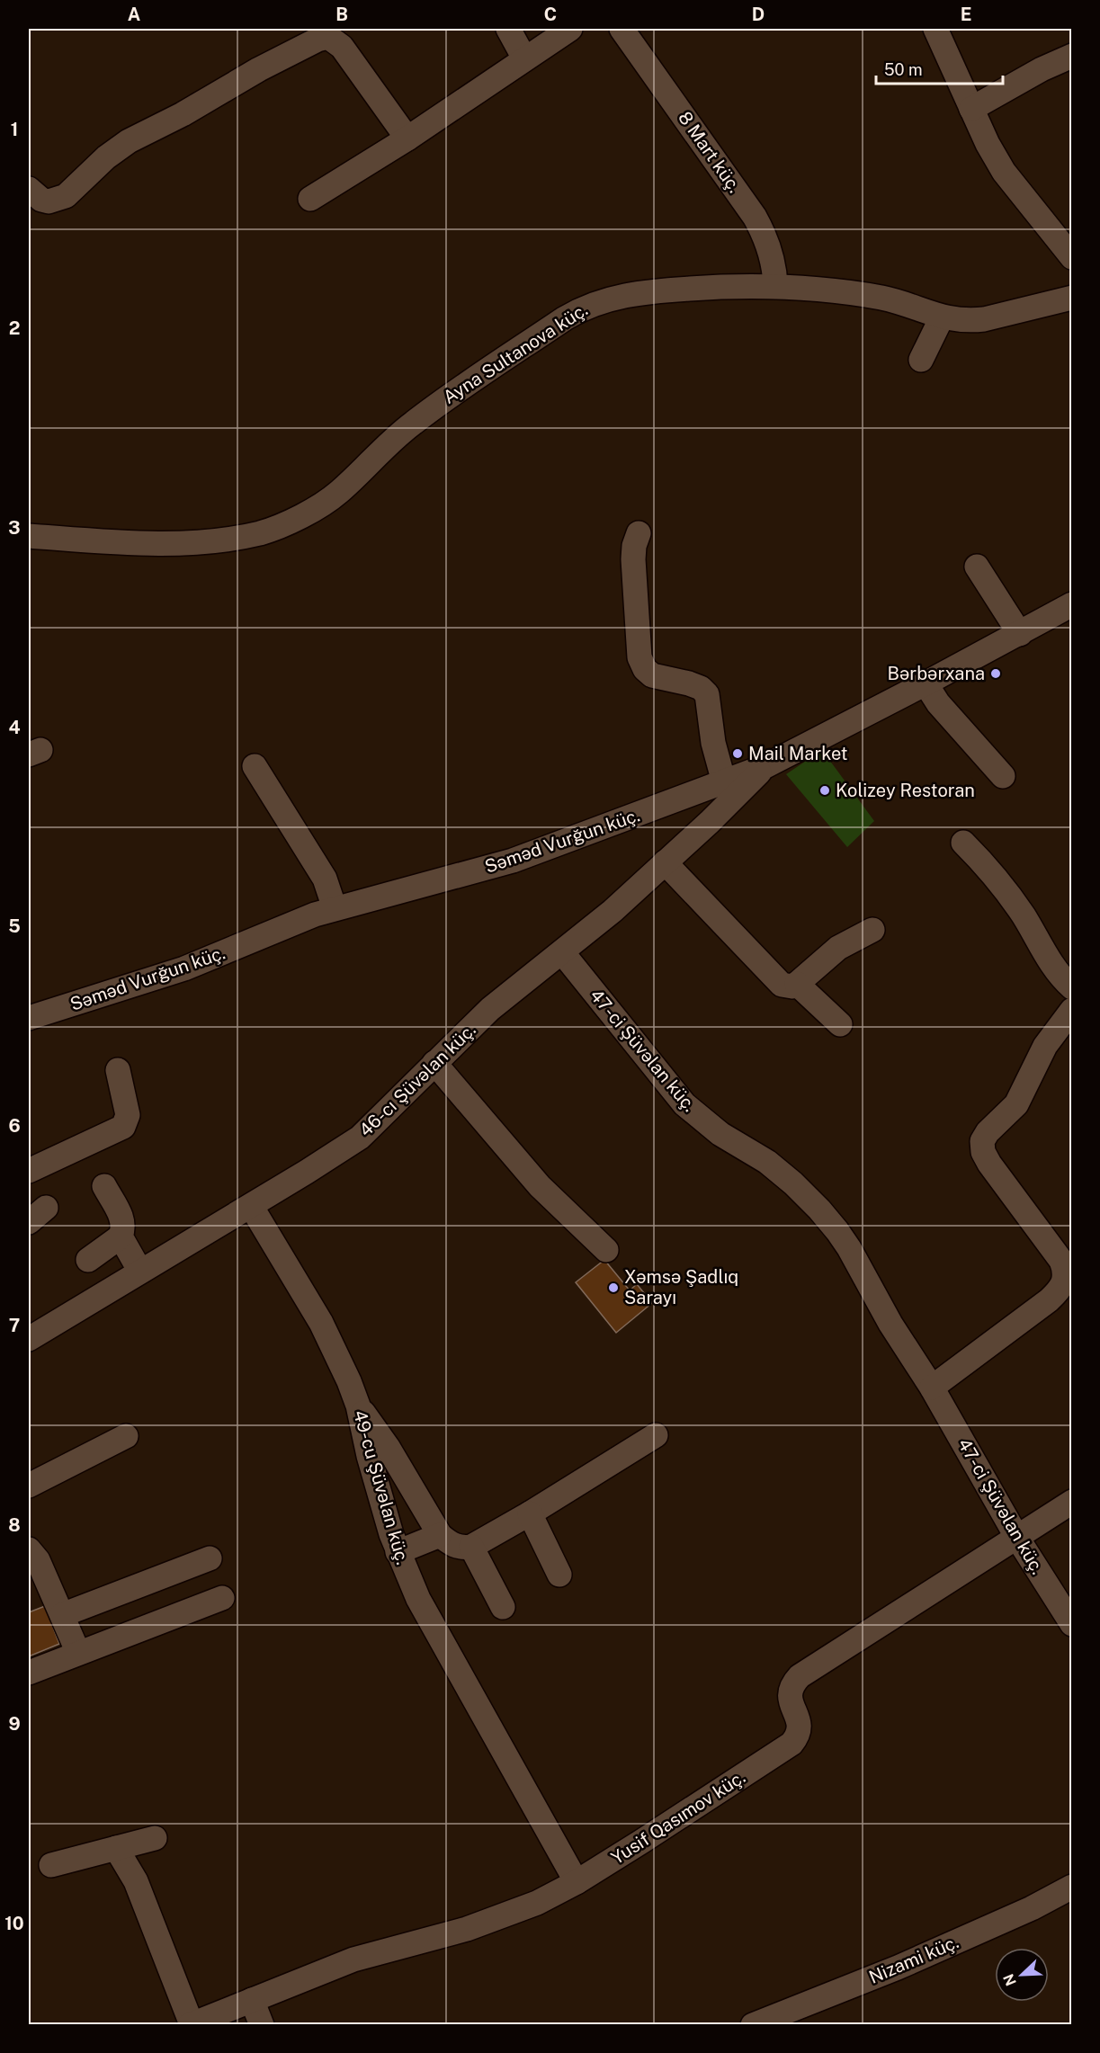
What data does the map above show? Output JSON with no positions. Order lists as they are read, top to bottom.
{
  "streets": {
    "street": [
      "8 Mart küç.",
      "Ayna Sultanova küç.",
      "Səməd Vurğun küç.",
      "47-ci Şüvəlan küç.",
      "46-cı Şüvəlan küç.",
      "49-cu Şüvəlan küç.",
      "Yusif Qasımov küç.",
      "Nizami küç."
    ]
  },
  "crossings": [
    ["8 Mart küç.", "Ayna Sultanova küç."],
    ["Səməd Vurğun küç.", "46-cı Şüvəlan küç."],
    ["47-ci Şüvəlan küç.", "46-cı Şüvəlan küç."],
    ["47-ci Şüvəlan küç.", "Yusif Qasımov küç."],
    ["46-cı Şüvəlan küç.", "49-cu Şüvəlan küç."],
    ["49-cu Şüvəlan küç.", "Yusif Qasımov küç."]
  ],
  "places": [
    "Bərbərxana",
    "Mail Market",
    "Kolizey Restoran",
    "Xəmsə Şadlıq Sarayı"
  ],
  "scale_bar": "50 m",
  "north": "bottom left",
  "grid": {
    "columns": [
      "A",
      "B",
      "C",
      "D",
      "E"
    ],
    "rows": [
      "1",
      "2",
      "3",
      "4",
      "5",
      "6",
      "7",
      "8",
      "9",
      "10"
    ]
  }
}
